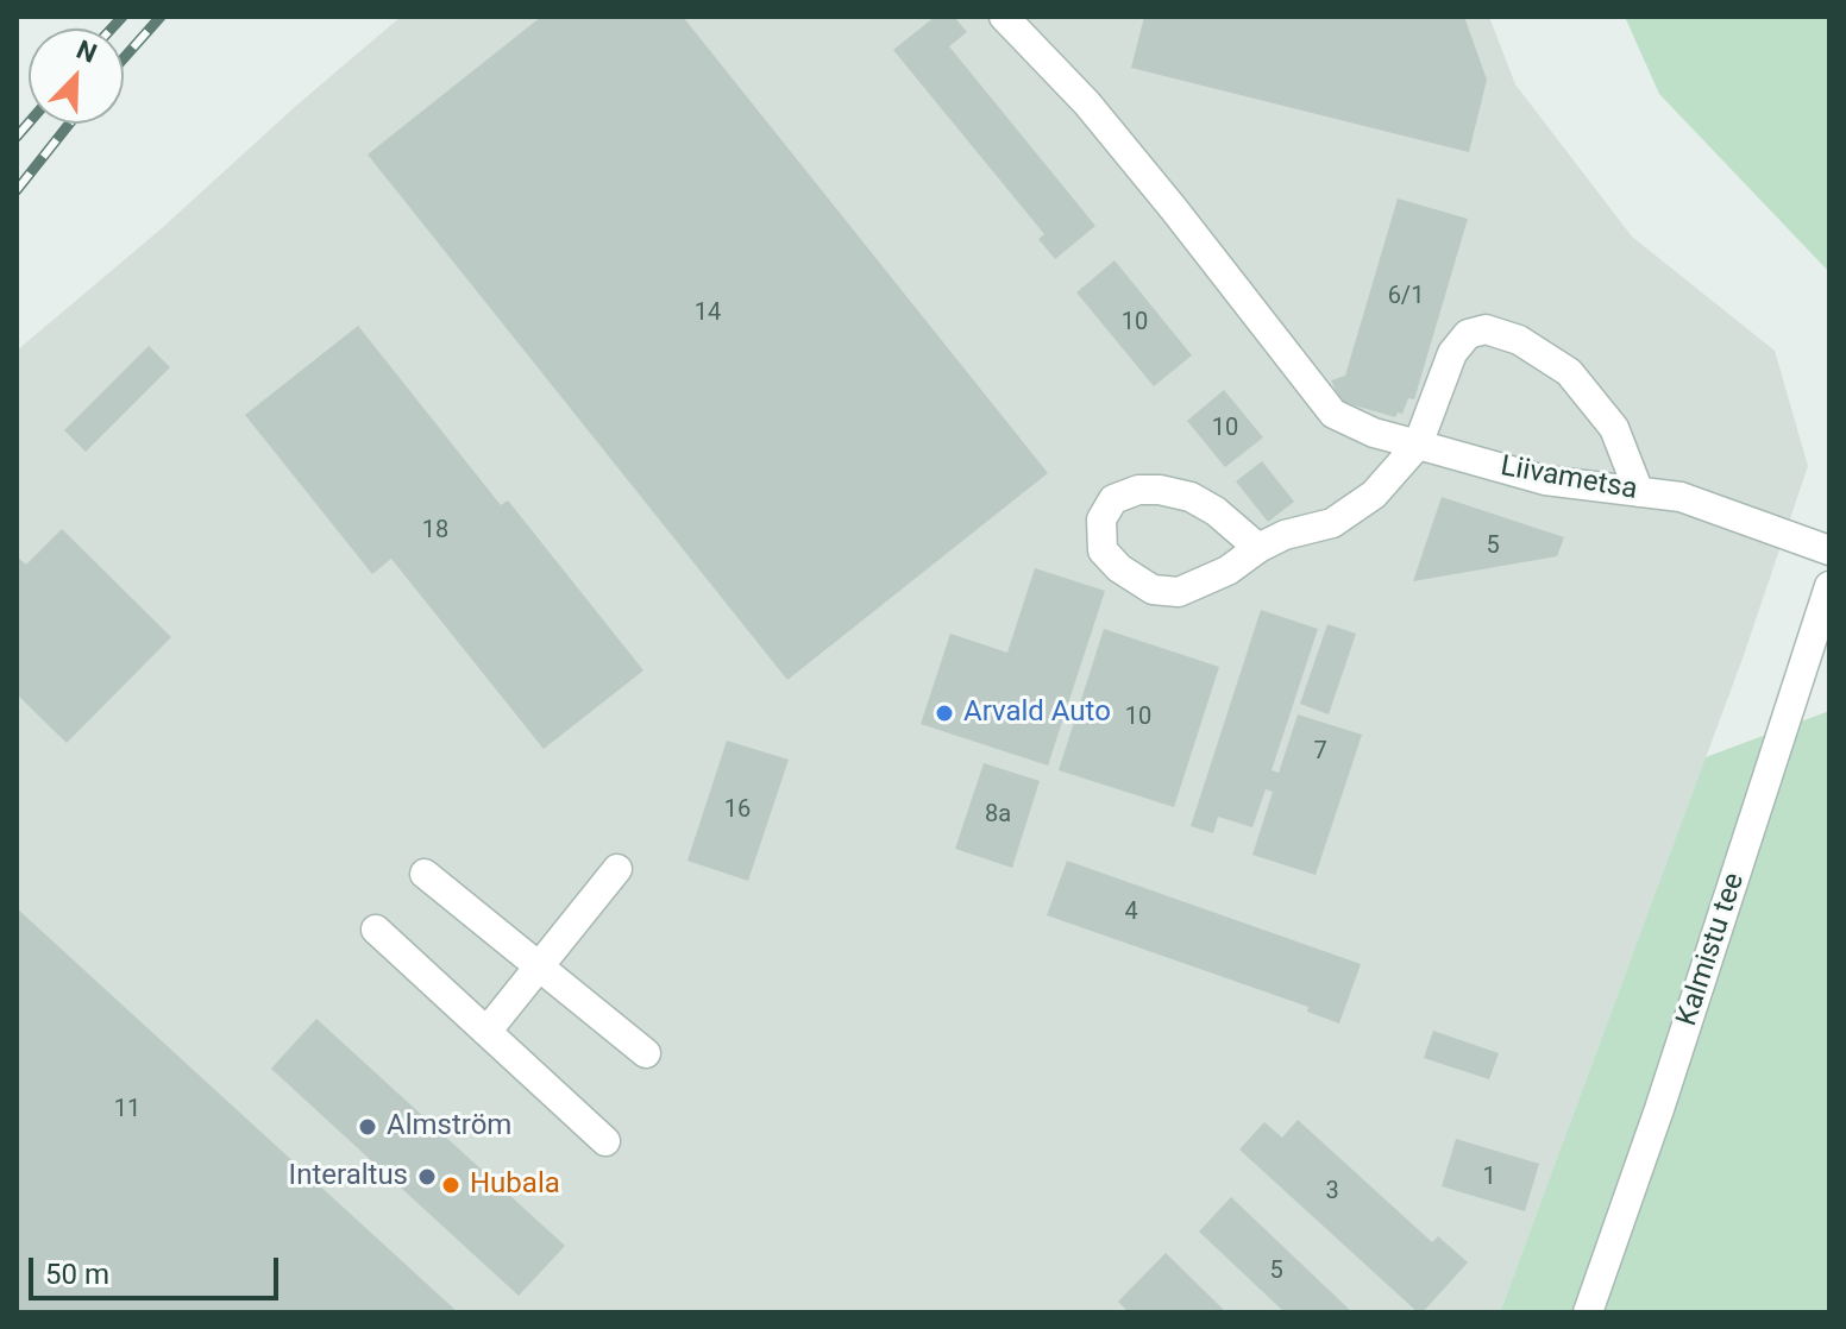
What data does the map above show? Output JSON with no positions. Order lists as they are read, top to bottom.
{
  "streets": {
    "street": ["Liivametsa", "Kalmistu tee"]
  },
  "places": [
    "Arvald Auto",
    "Almström",
    "Interaltus",
    "Hubala"
  ],
  "house_numbers": [
    "6/1",
    "14",
    "10",
    "10",
    "18",
    "5",
    "10",
    "7",
    "16",
    "8a",
    "4",
    "11",
    "1",
    "3",
    "5"
  ],
  "scale_bar": "50 m",
  "north": "top right"
}
